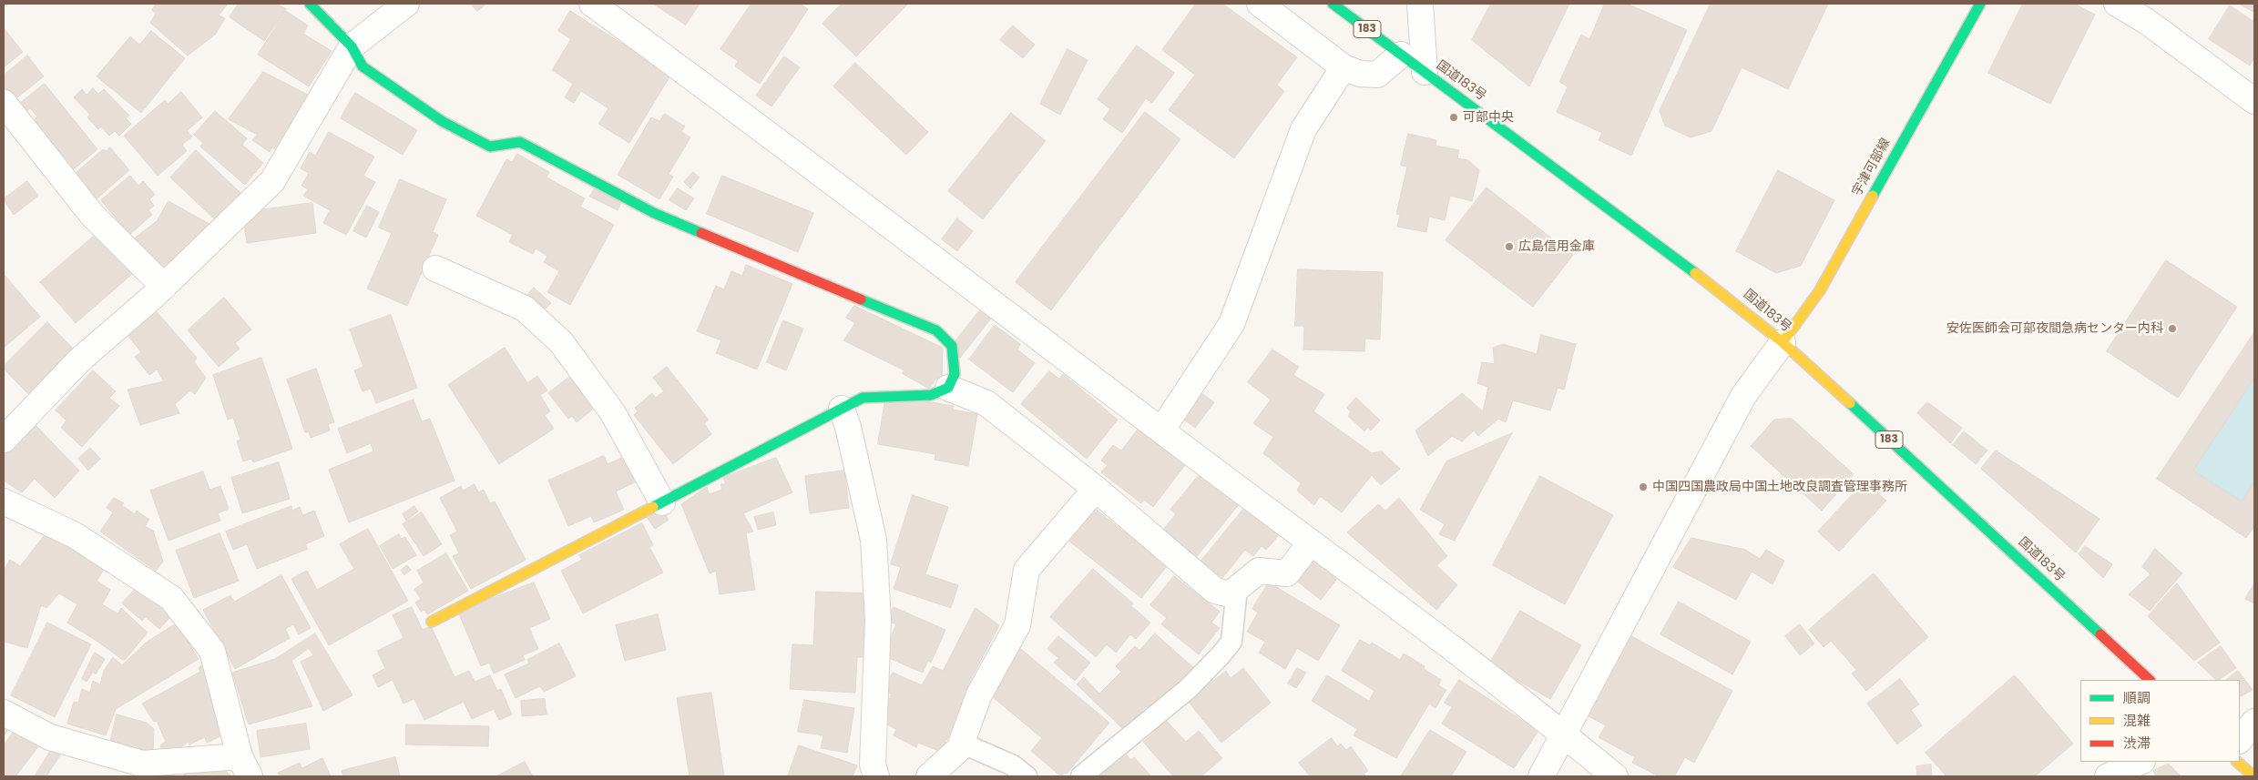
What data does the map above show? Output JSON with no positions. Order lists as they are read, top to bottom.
{
  "streets": {
    "main road": ["183", "国道183号", "宇津可部線"]
  },
  "crossings": [
    ["国道183号", "宇津可部線"]
  ],
  "places": [
    "可部中央",
    "広島信用金庫",
    "安佐医師会可部夜間急病センター内科",
    "中国四国農政局中国土地改良調査管理事務所"
  ],
  "legend": ["順調", "混雑", "渋滞"]
}
